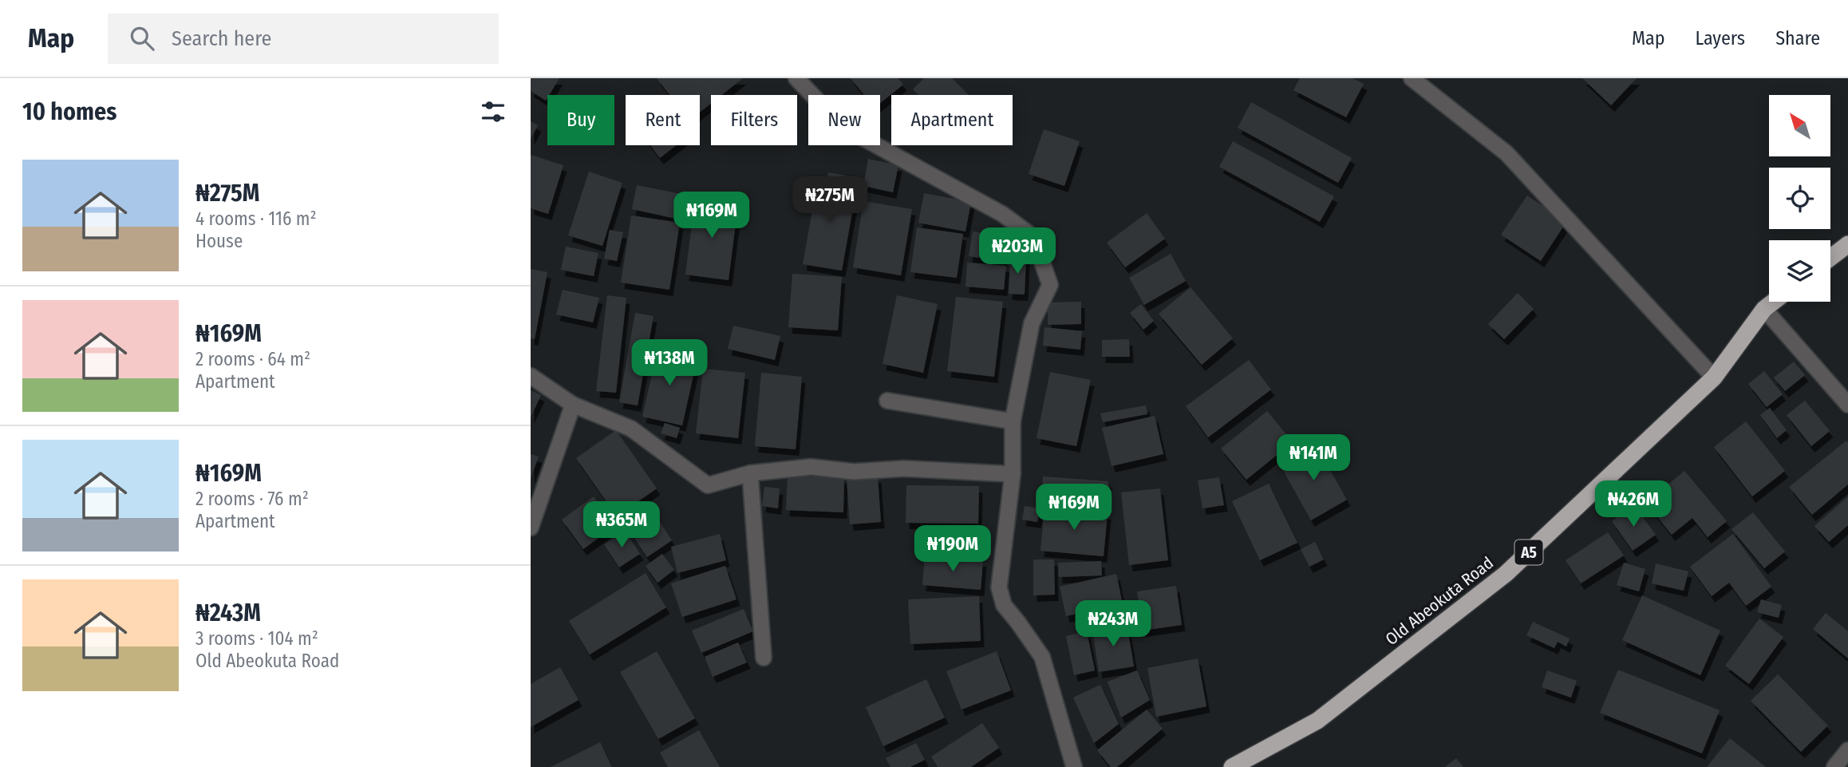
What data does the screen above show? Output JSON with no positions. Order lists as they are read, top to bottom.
{
  "streets": {
    "highway": ["A5", "Old Abeokuta Road"]
  },
  "north": "top left",
  "page": {
    "header": "Map",
    "search": "Search here",
    "nav": ["Map", "Layers", "Share"],
    "heading": "10 homes",
    "chip": [
      "Buy",
      "Rent",
      "Filters",
      "New",
      "Apartment"
    ],
    "list": [
      {
        "name": "₦275M",
        "note": "4 rooms · 116 m² · House"
      },
      {
        "name": "₦169M",
        "note": "2 rooms · 64 m² · Apartment"
      },
      {
        "name": "₦169M",
        "note": "2 rooms · 76 m² · Apartment"
      },
      {
        "name": "₦243M",
        "note": "3 rooms · 104 m² · Old Abeokuta Road"
      }
    ],
    "price": [
      "₦275M",
      "₦169M",
      "₦203M",
      "₦138M",
      "₦141M",
      "₦426M",
      "₦169M",
      "₦365M",
      "₦190M",
      "₦243M"
    ]
  }
}
